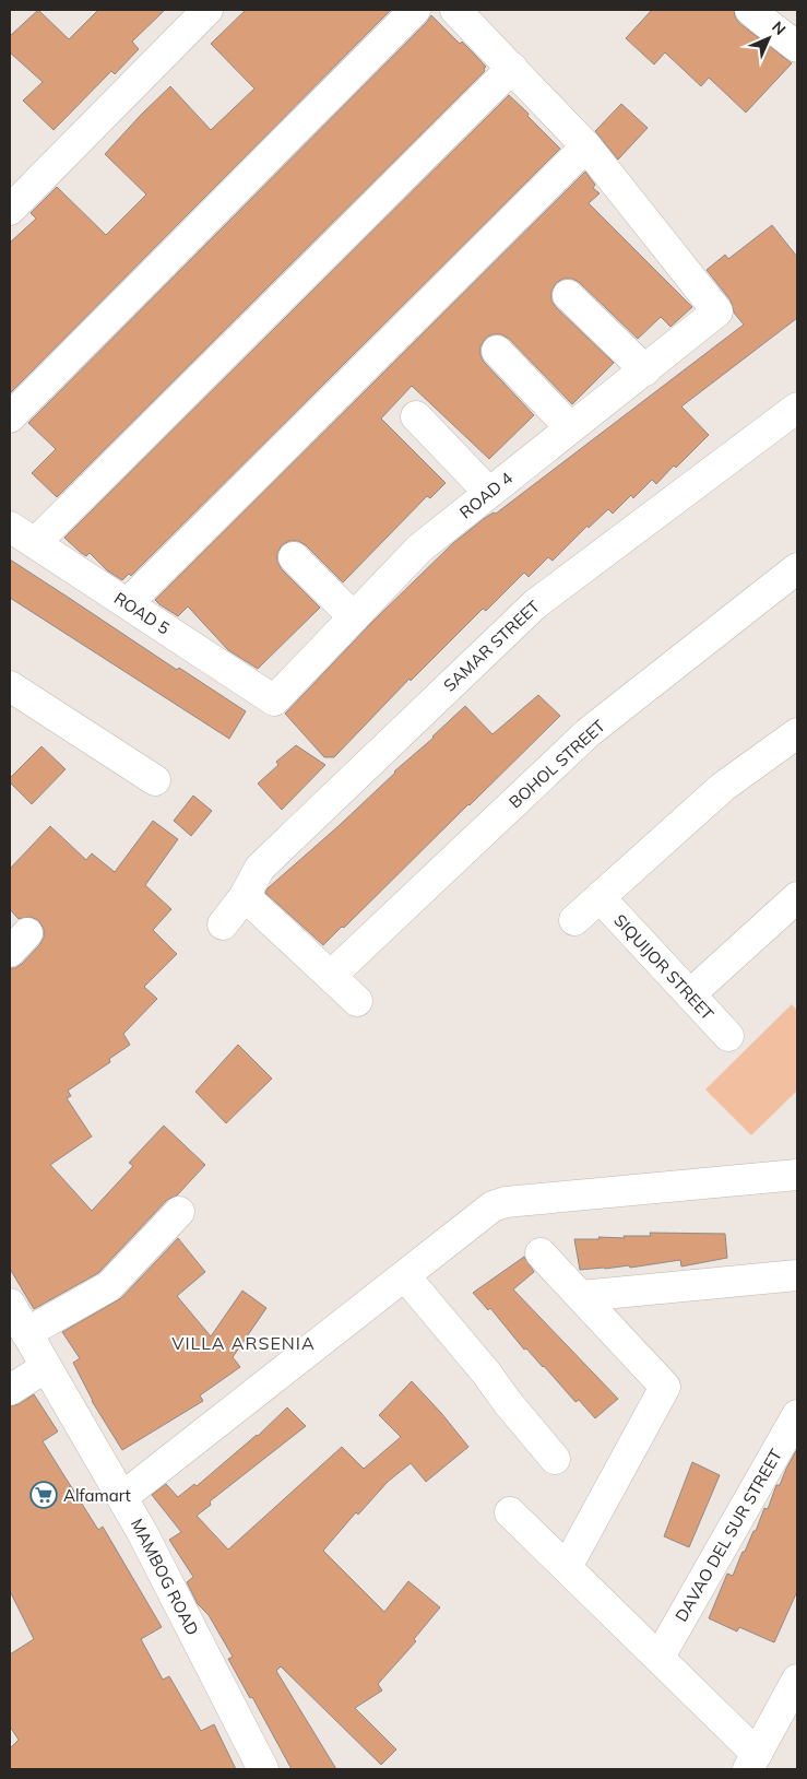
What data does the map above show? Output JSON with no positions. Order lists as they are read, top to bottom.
{
  "streets": {
    "street": [
      "ROAD 4",
      "ROAD 5",
      "SAMAR STREET",
      "BOHOL STREET",
      "SIQUIJOR STREET",
      "DAVAO DEL SUR STREET",
      "MAMBOG ROAD"
    ]
  },
  "crossings": [
    ["ROAD 4", "ROAD 5"]
  ],
  "districts": ["VILLA ARSENIA"],
  "places": {
    "supermarket": ["Alfamart"]
  },
  "north": "top right"
}
